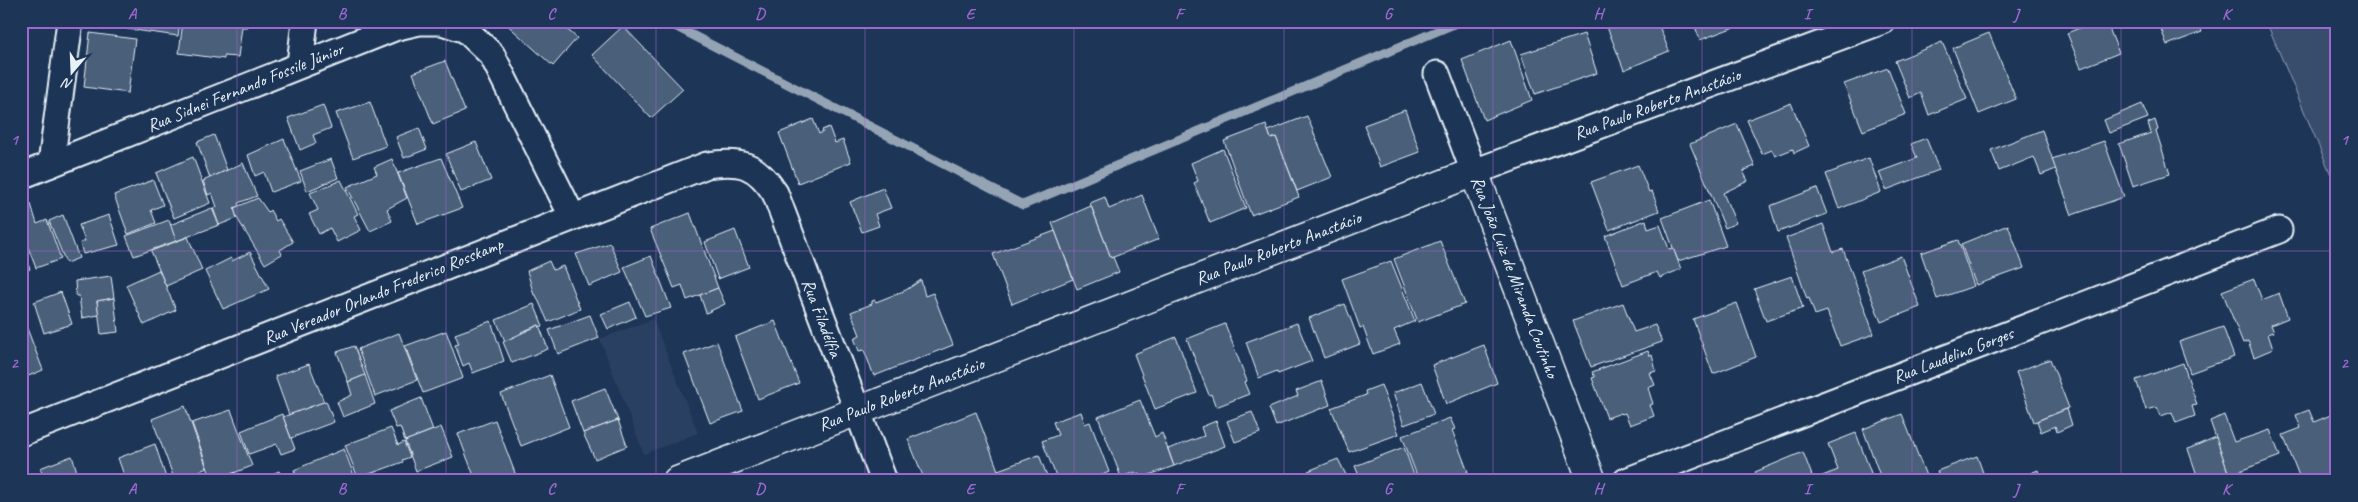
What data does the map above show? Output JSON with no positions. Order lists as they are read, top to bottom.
{
  "streets": {
    "street": [
      "Rua Sidnei Fernando Fossile Júnior",
      "Rua Paulo Roberto Anastácio",
      "Rua João Luiz de Miranda Coutinho",
      "Rua Vereador Orlando Frederico Rosskamp",
      "Rua Filadélfia",
      "Rua Laudelino Gorges"
    ]
  },
  "crossings": [
    ["Rua Sidnei Fernando Fossile Júnior", "Rua Vereador Orlando Frederico Rosskamp"],
    ["Rua Paulo Roberto Anastácio", "Rua João Luiz de Miranda Coutinho"],
    ["Rua Paulo Roberto Anastácio", "Rua Filadélfia"],
    ["Rua Vereador Orlando Frederico Rosskamp", "Rua Filadélfia"]
  ],
  "north": "bottom",
  "grid": {
    "columns": [
      "A",
      "B",
      "C",
      "D",
      "E",
      "F",
      "G",
      "H",
      "I",
      "J",
      "K"
    ],
    "rows": ["1", "2"]
  }
}
